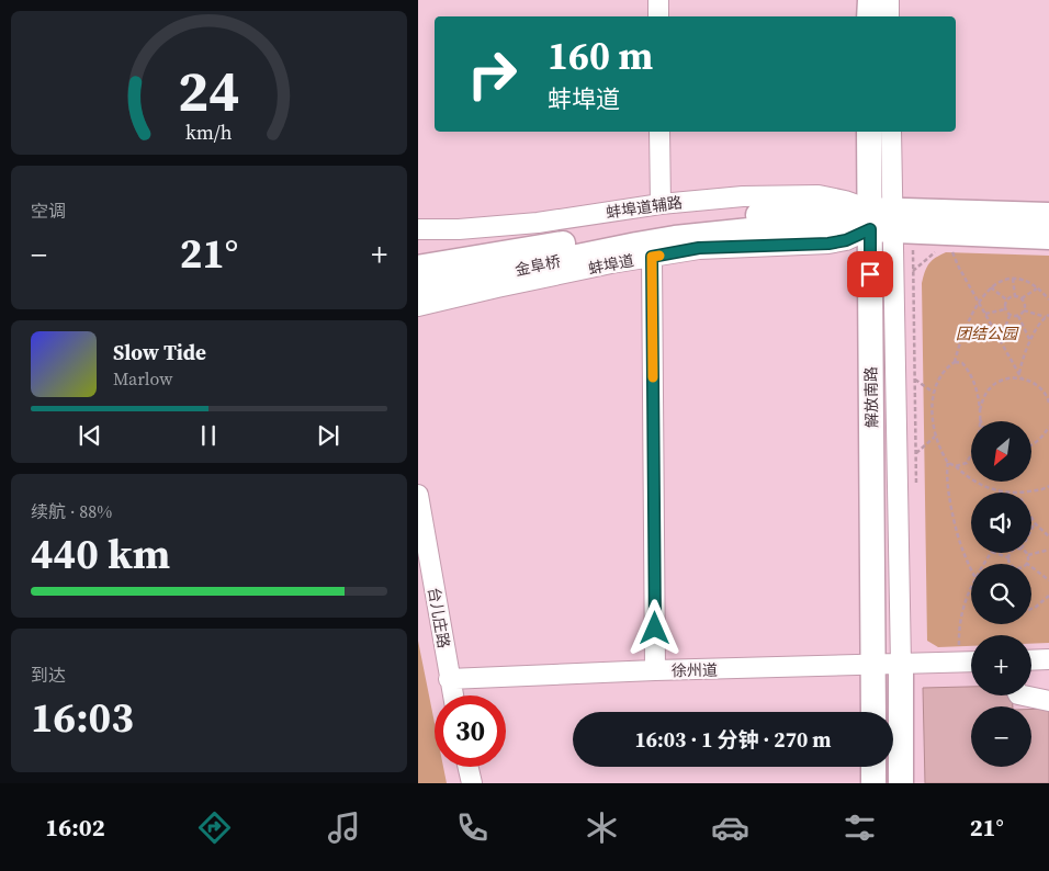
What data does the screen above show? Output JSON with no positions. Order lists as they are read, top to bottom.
{
  "streets": {
    "main road": ["蚌埠道", "金阜桥", "解放南路"],
    "street": ["蚌埠道辅路", "台儿庄路", "徐州道"]
  },
  "crossings": [
    ["蚌埠道辅路", "蚌埠道"],
    ["蚌埠道辅路", "解放南路"],
    ["蚌埠道", "金阜桥"],
    ["蚌埠道", "解放南路"],
    ["解放南路", "徐州道"],
    ["台儿庄路", "徐州道"]
  ],
  "parks": ["团结公园"],
  "north": "bottom left",
  "page": {
    "turn": ["160 m", "蚌埠道"],
    "tile": [
      "空调",
      ["续航 · 88%", "440 km"],
      ["到达", "16:03"]
    ],
    "heat": ["−", "21°", "+"],
    "song": ["Slow Tide", "Marlow"],
    "map_buttons": ["+", "−"],
    "limit": "30",
    "trip": "16:03 · 1 分钟 · 270 m",
    "tabs": ["16:02", "21°"],
    "gauge": ["24", "km/h"]
  }
}
